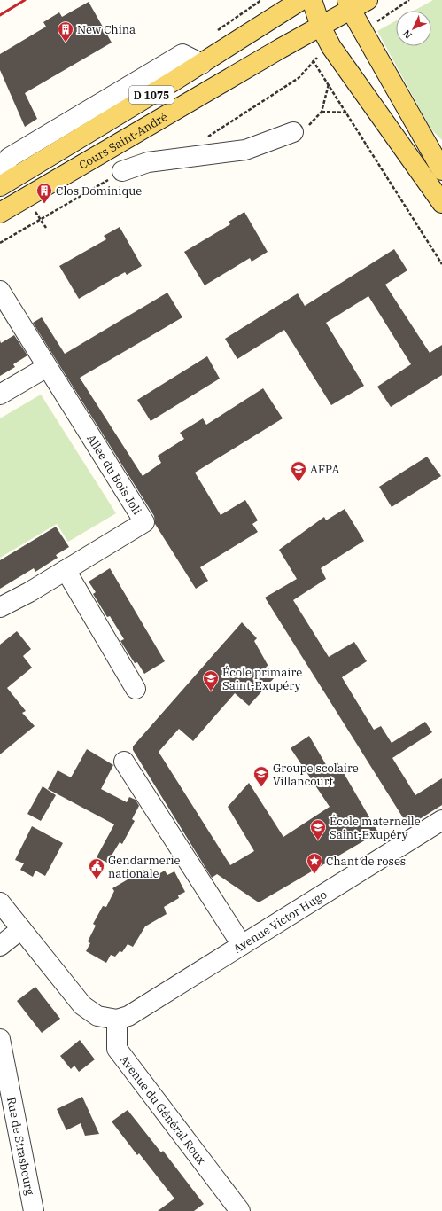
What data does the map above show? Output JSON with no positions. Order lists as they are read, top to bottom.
{
  "streets": {
    "main road": ["D 1075", "Cours Saint-André"],
    "street": [
      "Allée du Bois Joli",
      "Avenue Victor Hugo",
      "Avenue du Général Roux",
      "Rue de Strasbourg"
    ]
  },
  "crossings": [
    ["Avenue Victor Hugo", "Avenue du Général Roux"]
  ],
  "places": {
    "building": ["New China", "Clos Dominique"],
    "school or university": [
      "AFPA",
      "École primaire Saint-Exupéry",
      "Groupe scolaire Villancourt",
      "École maternelle Saint-Exupéry"
    ],
    "place": ["Chant de roses"],
    "public building": ["Gendarmerie nationale"]
  },
  "north": "bottom left"
}
